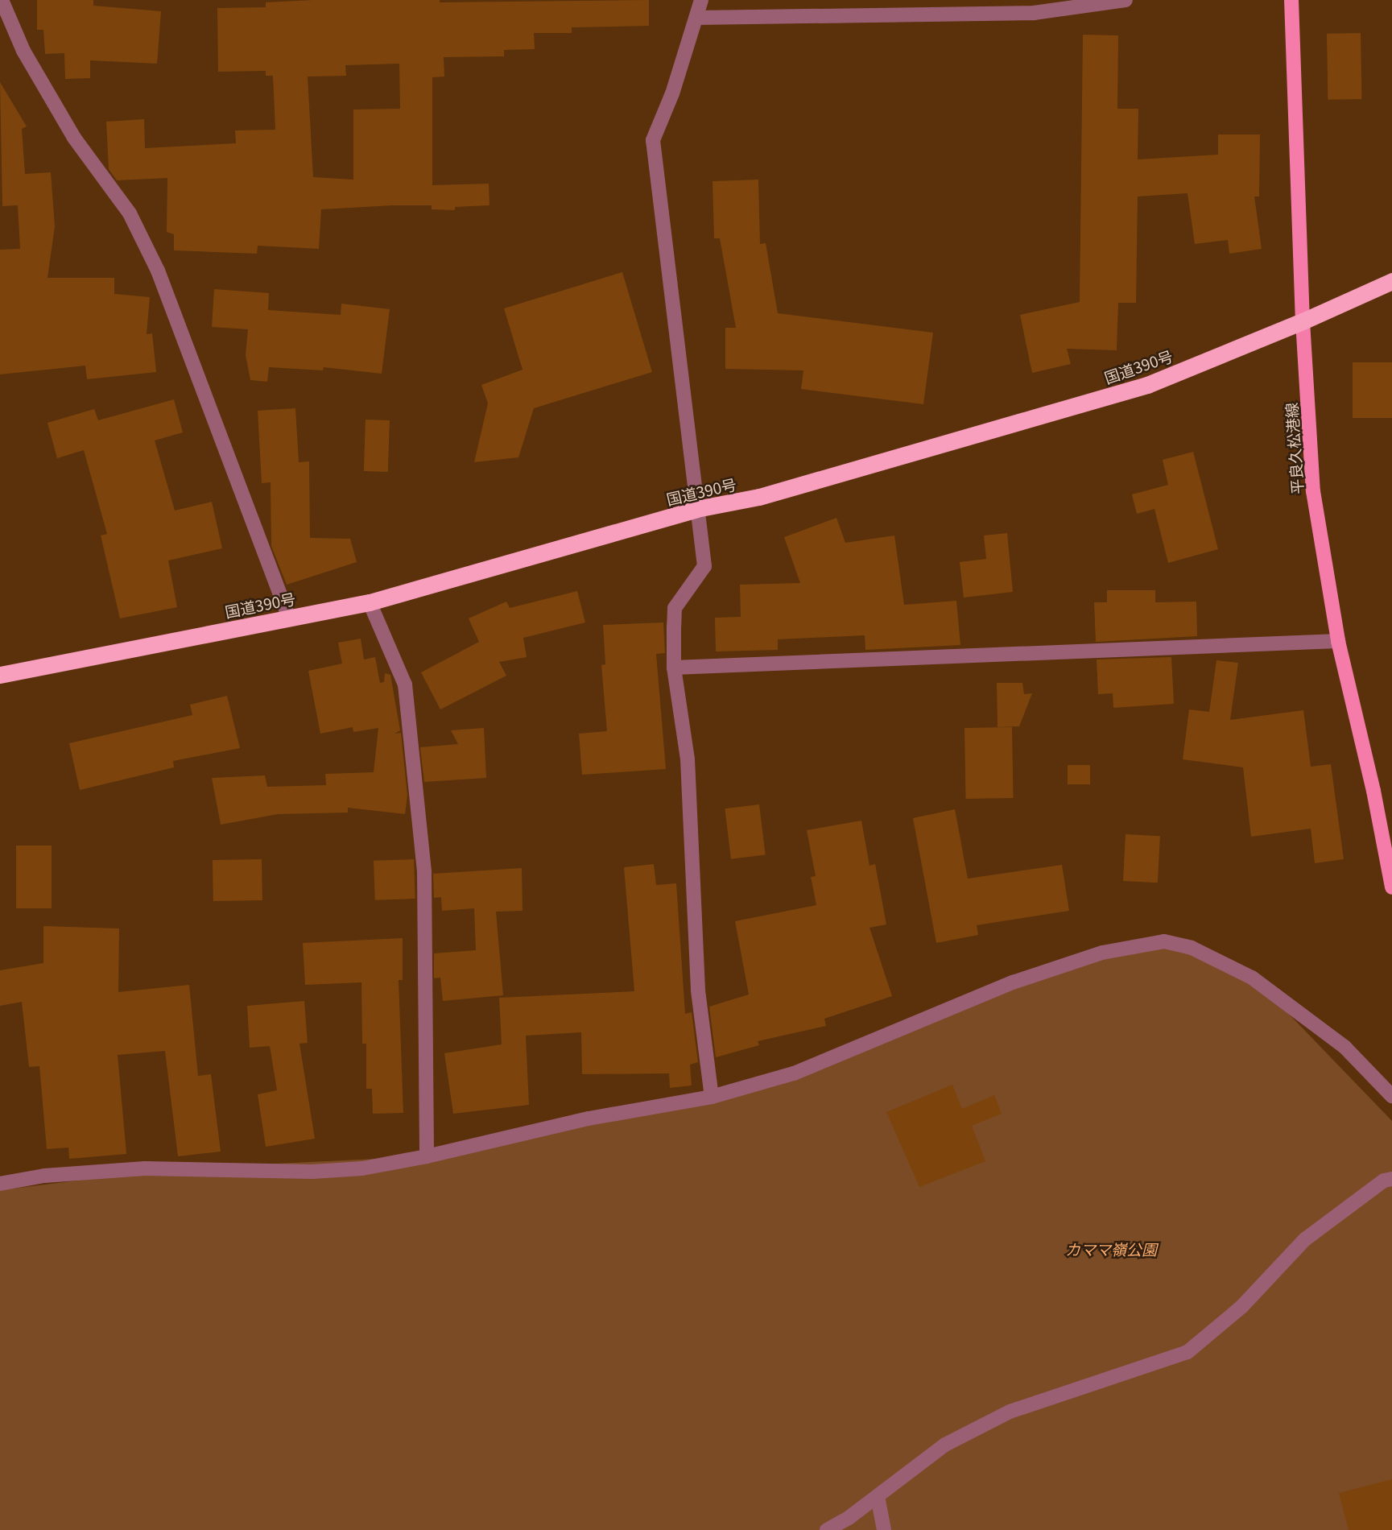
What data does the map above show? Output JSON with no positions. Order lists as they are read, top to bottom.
{
  "streets": {
    "highway": ["国道390号"],
    "main road": ["平良久松港線"]
  },
  "crossings": [
    ["国道390号", "平良久松港線"]
  ],
  "parks": ["カママ嶺公園"]
}
